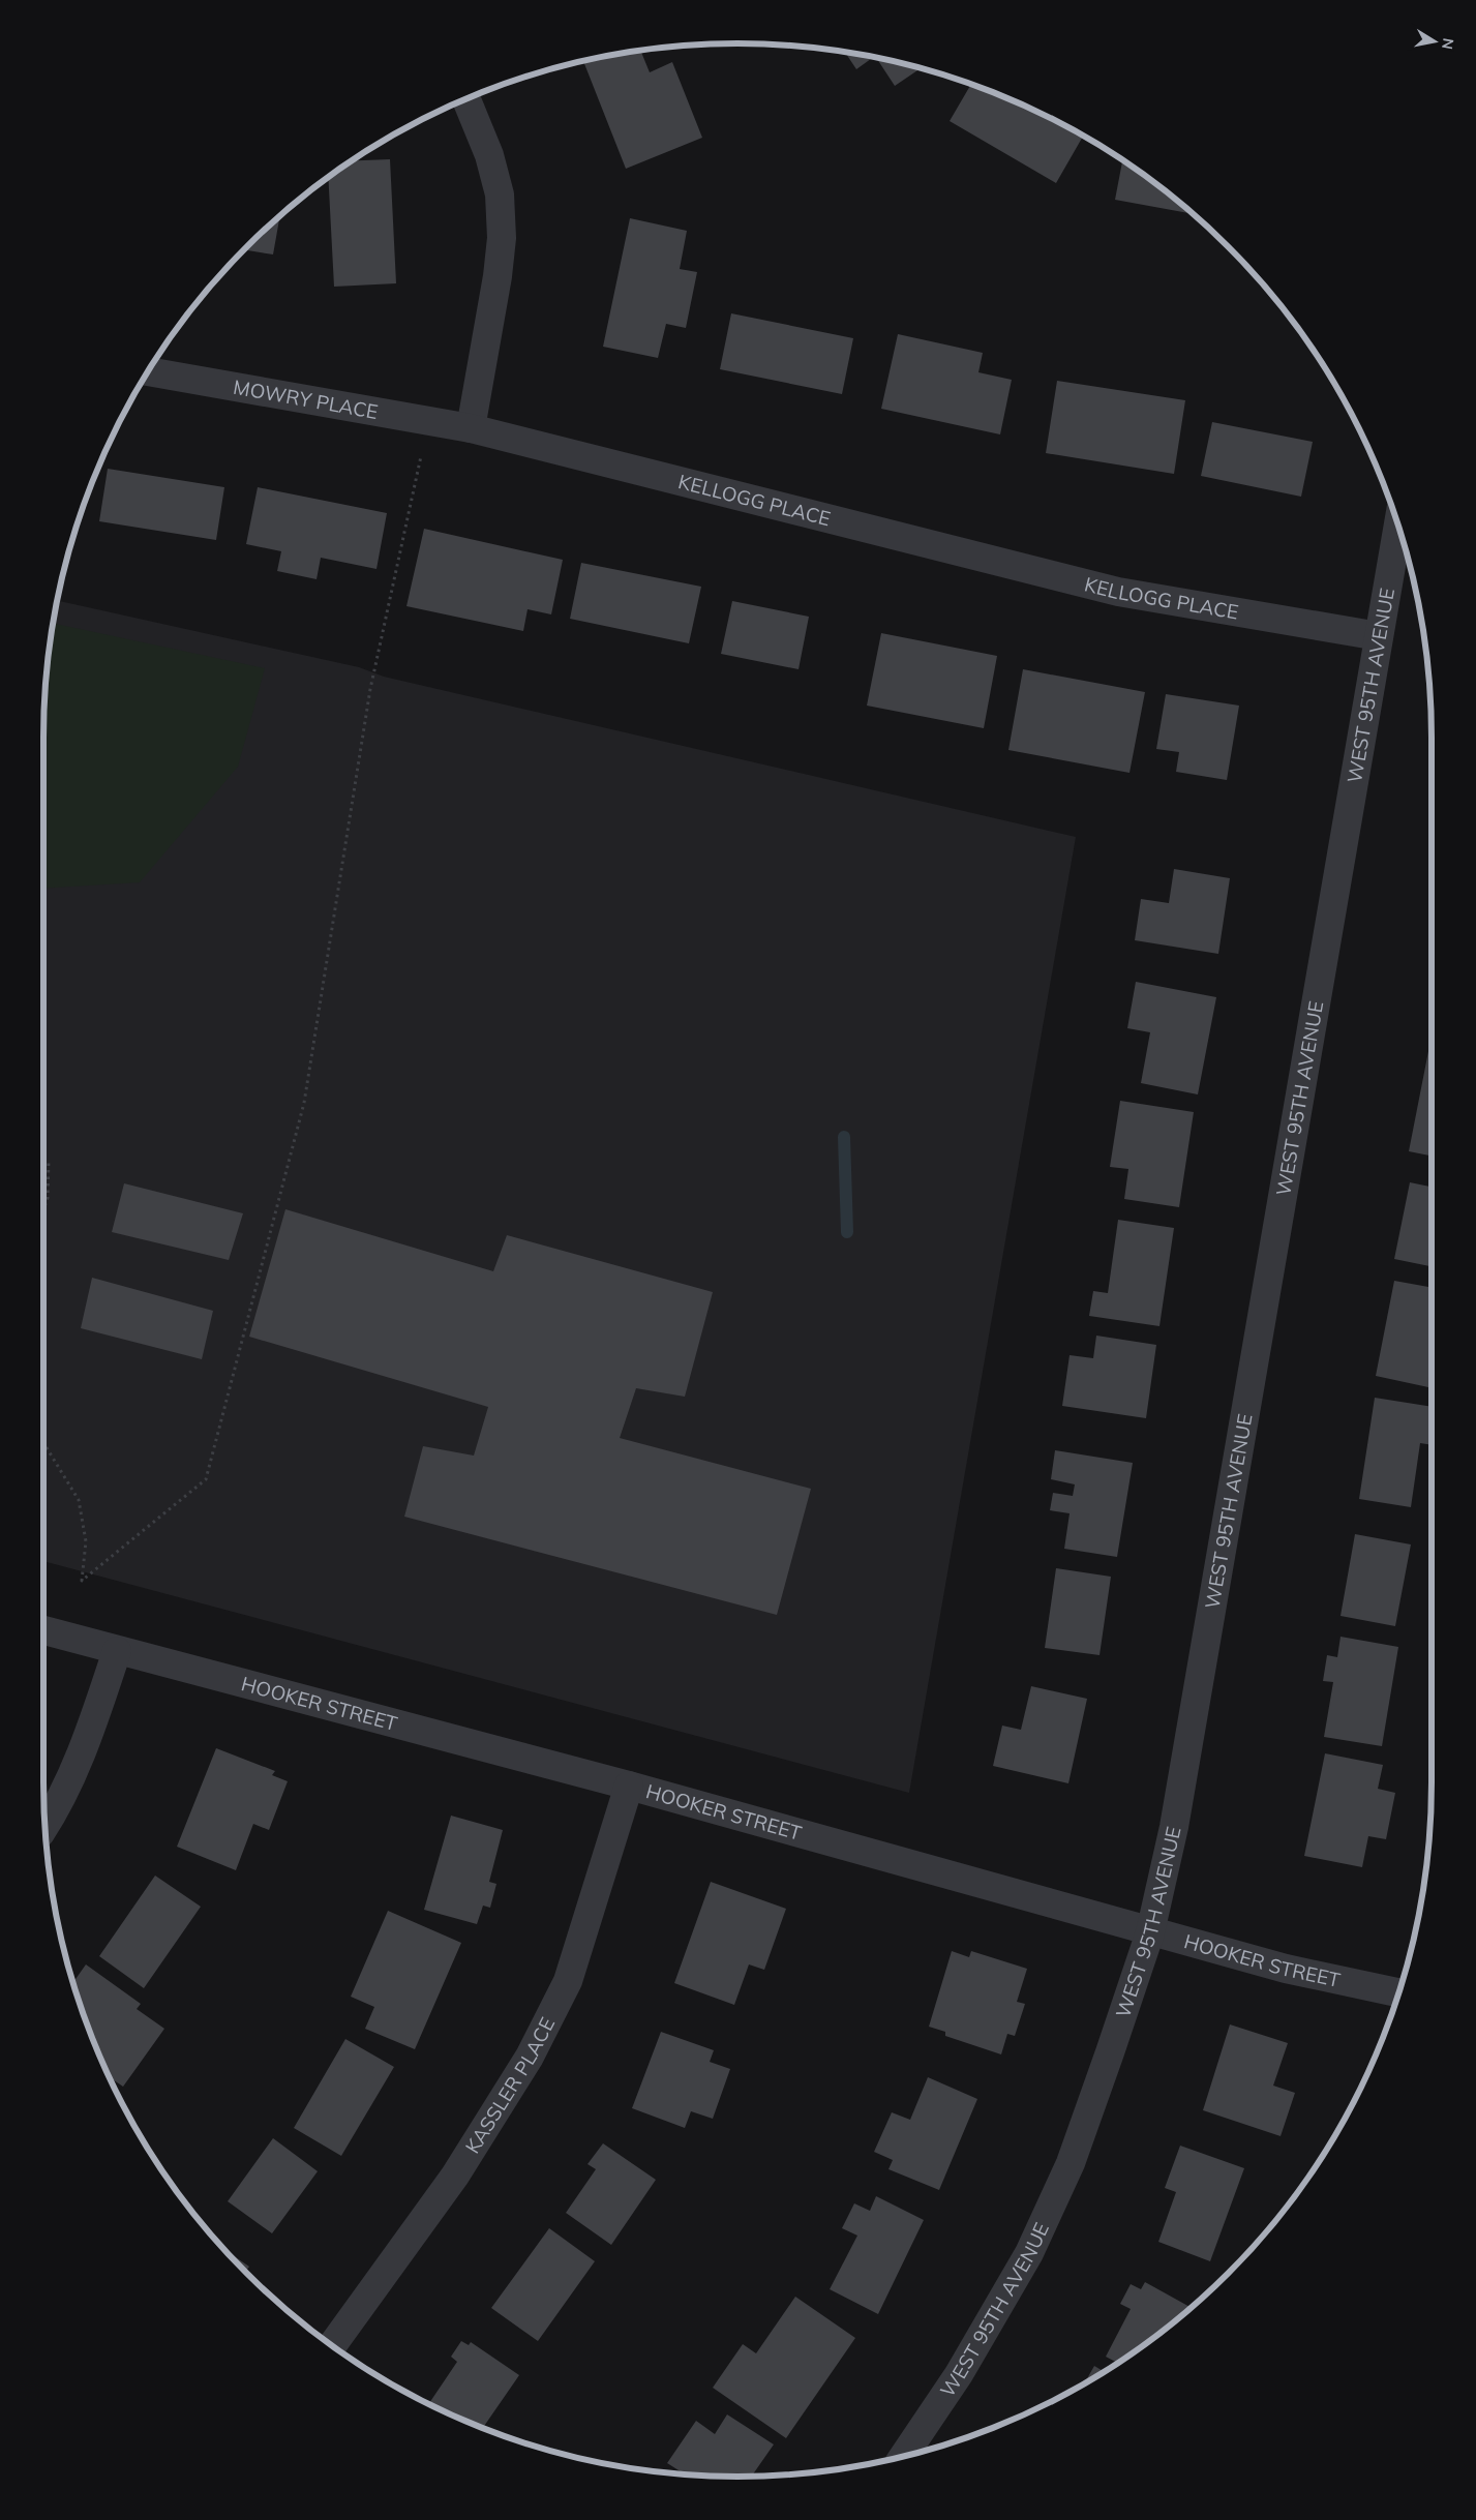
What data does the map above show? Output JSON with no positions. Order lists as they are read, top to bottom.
{
  "streets": {
    "street": [
      "MOWRY PLACE",
      "KELLOGG PLACE",
      "WEST 95TH AVENUE",
      "HOOKER STREET",
      "KASSLER PLACE"
    ]
  },
  "crossings": [
    ["MOWRY PLACE", "KELLOGG PLACE"],
    ["KELLOGG PLACE", "WEST 95TH AVENUE"],
    ["WEST 95TH AVENUE", "HOOKER STREET"],
    ["HOOKER STREET", "KASSLER PLACE"]
  ],
  "north": "right"
}
